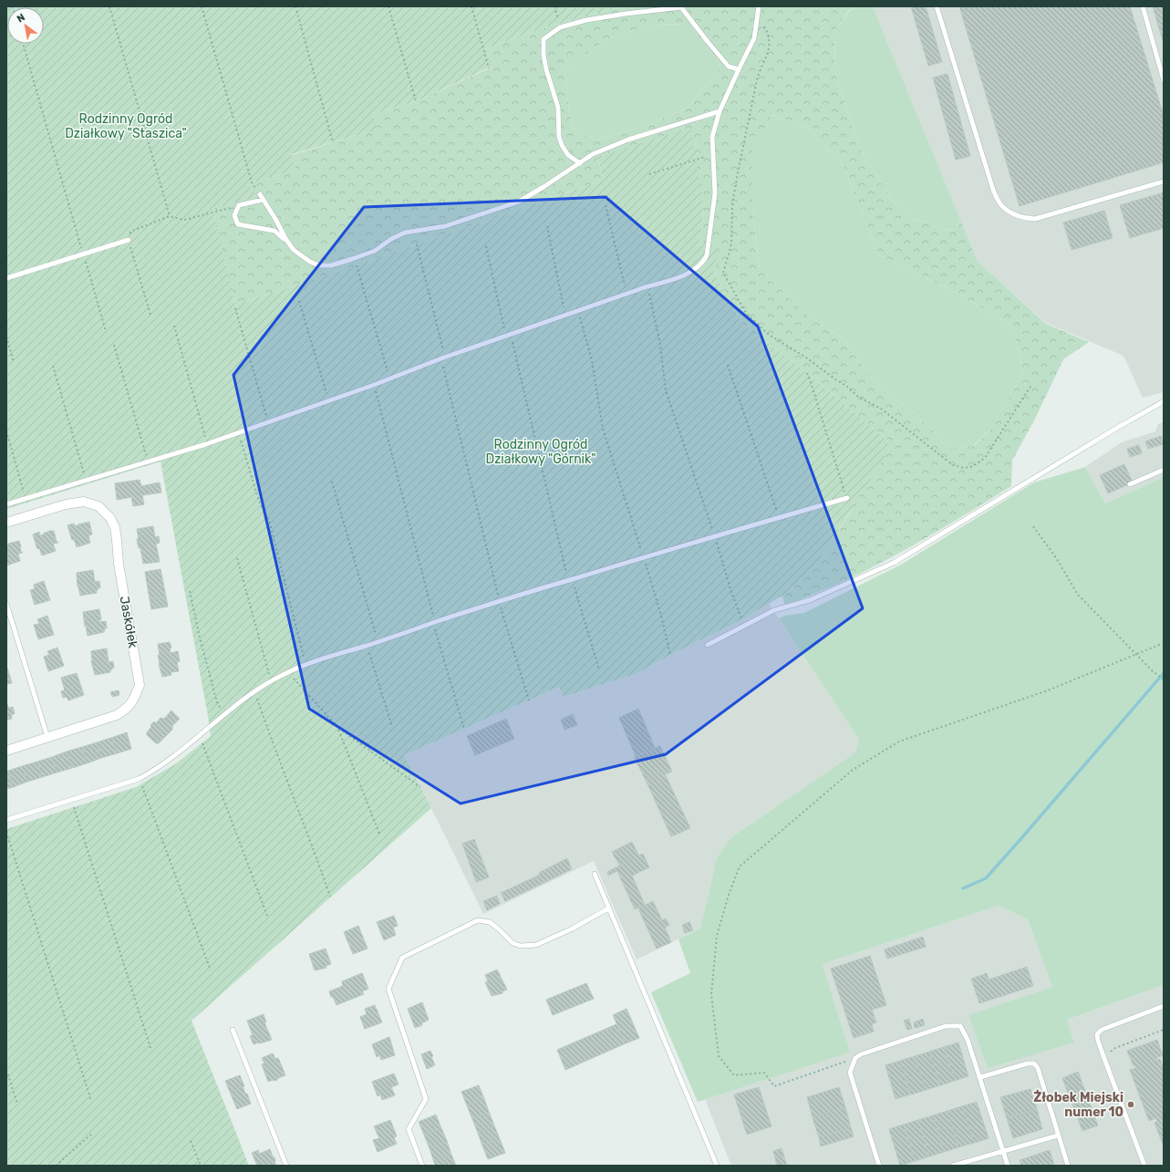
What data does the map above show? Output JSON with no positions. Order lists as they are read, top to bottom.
{
  "streets": {
    "street": ["Jaskółek"]
  },
  "parks": ["Rodzinny Ogród Działkowy \"Staszica\"", "Rodzinny Ogród Działkowy \"Górnik\""],
  "places": ["Żłobek Miejski numer 10"],
  "north": "top left"
}
